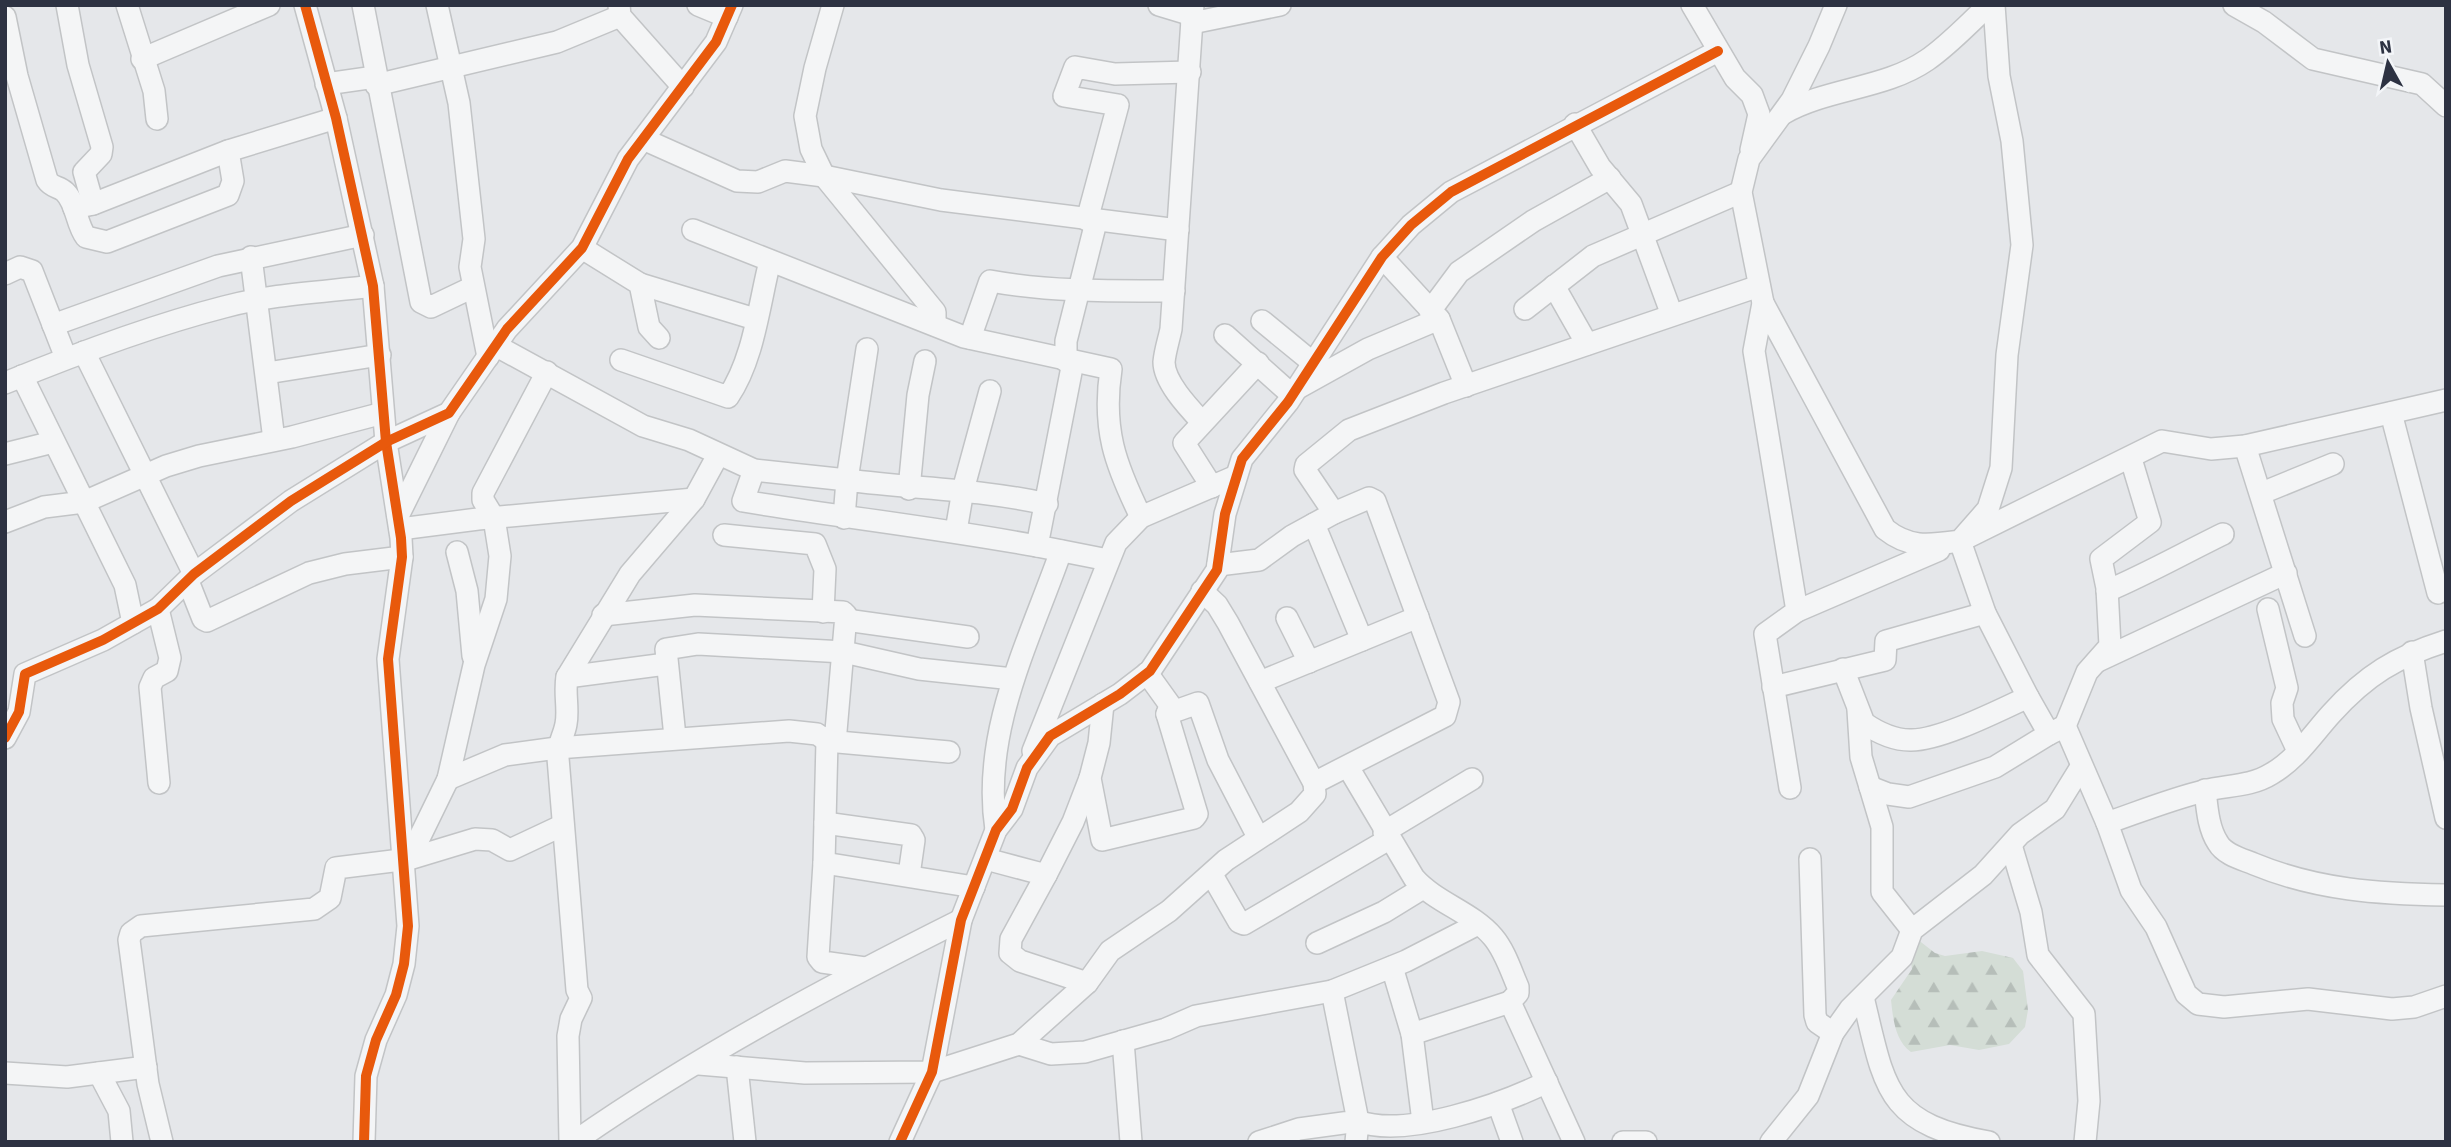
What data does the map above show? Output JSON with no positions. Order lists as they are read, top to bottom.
{
  "north": "top"
}
